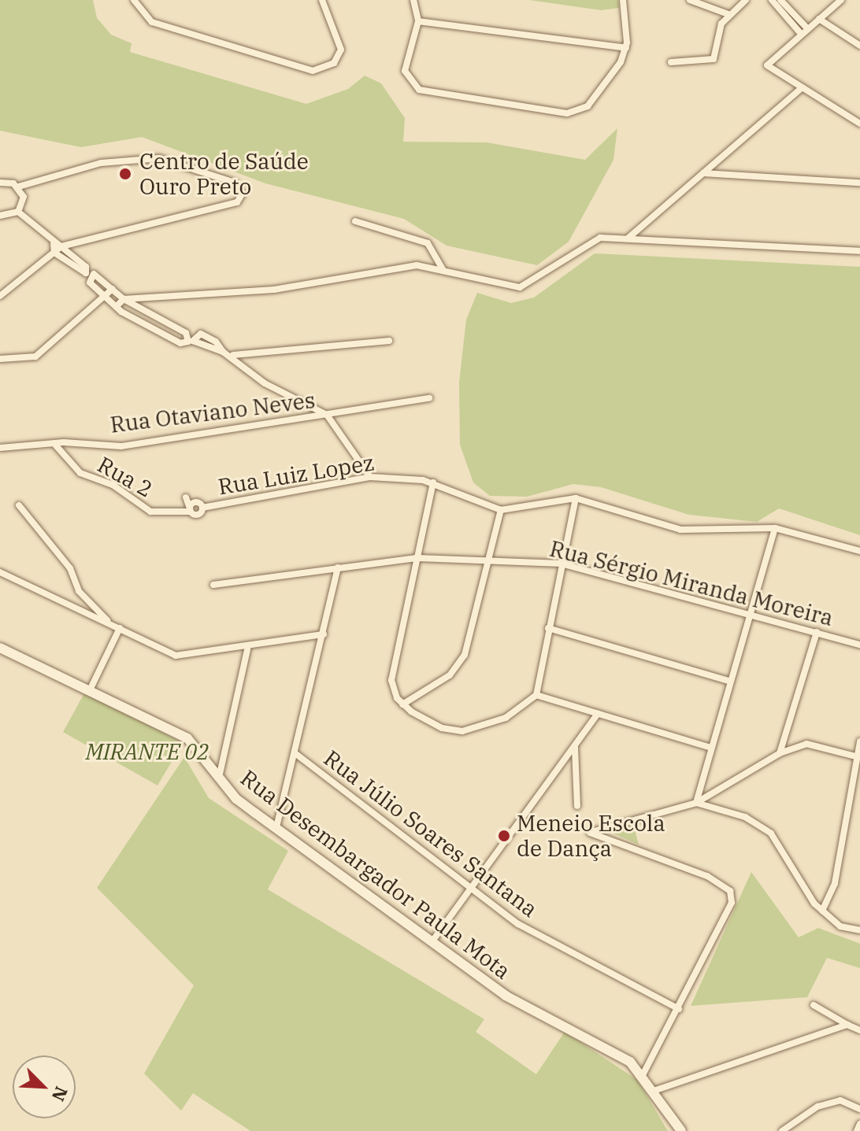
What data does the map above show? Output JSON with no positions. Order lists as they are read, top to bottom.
{
  "streets": {
    "street": [
      "Rua Otaviano Neves",
      "Rua Luiz Lopez",
      "Rua 2",
      "Rua Sérgio Miranda Moreira",
      "Rua Júlio Soares Santana",
      "Rua Desembargador Paula Mota"
    ]
  },
  "crossings": [
    ["Rua Otaviano Neves", "Rua 2"],
    ["Rua Luiz Lopez", "Rua 2"]
  ],
  "parks": ["MIRANTE 02"],
  "places": ["Centro de Saúde Ouro Preto", "Meneio Escola de Dança"],
  "north": "bottom right"
}
